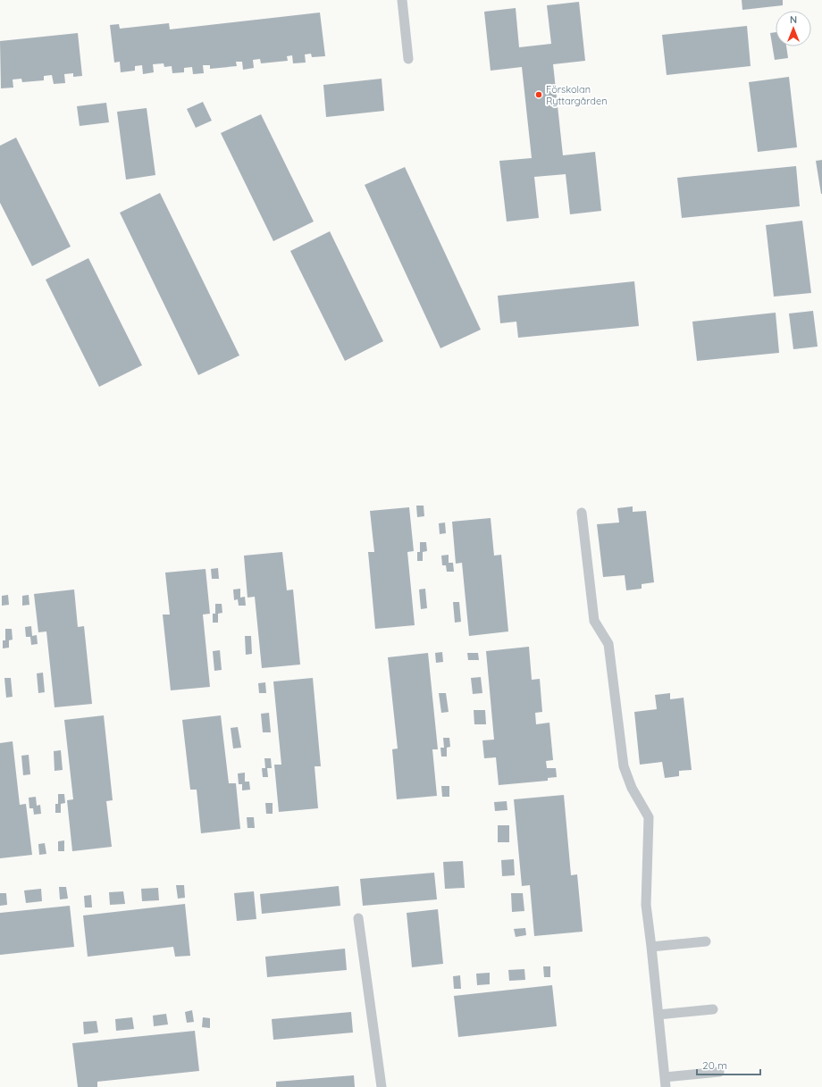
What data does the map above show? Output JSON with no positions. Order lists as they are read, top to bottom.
{
  "places": ["Förskolan Ryttargården"],
  "scale_bar": "20 m",
  "north": "top"
}
